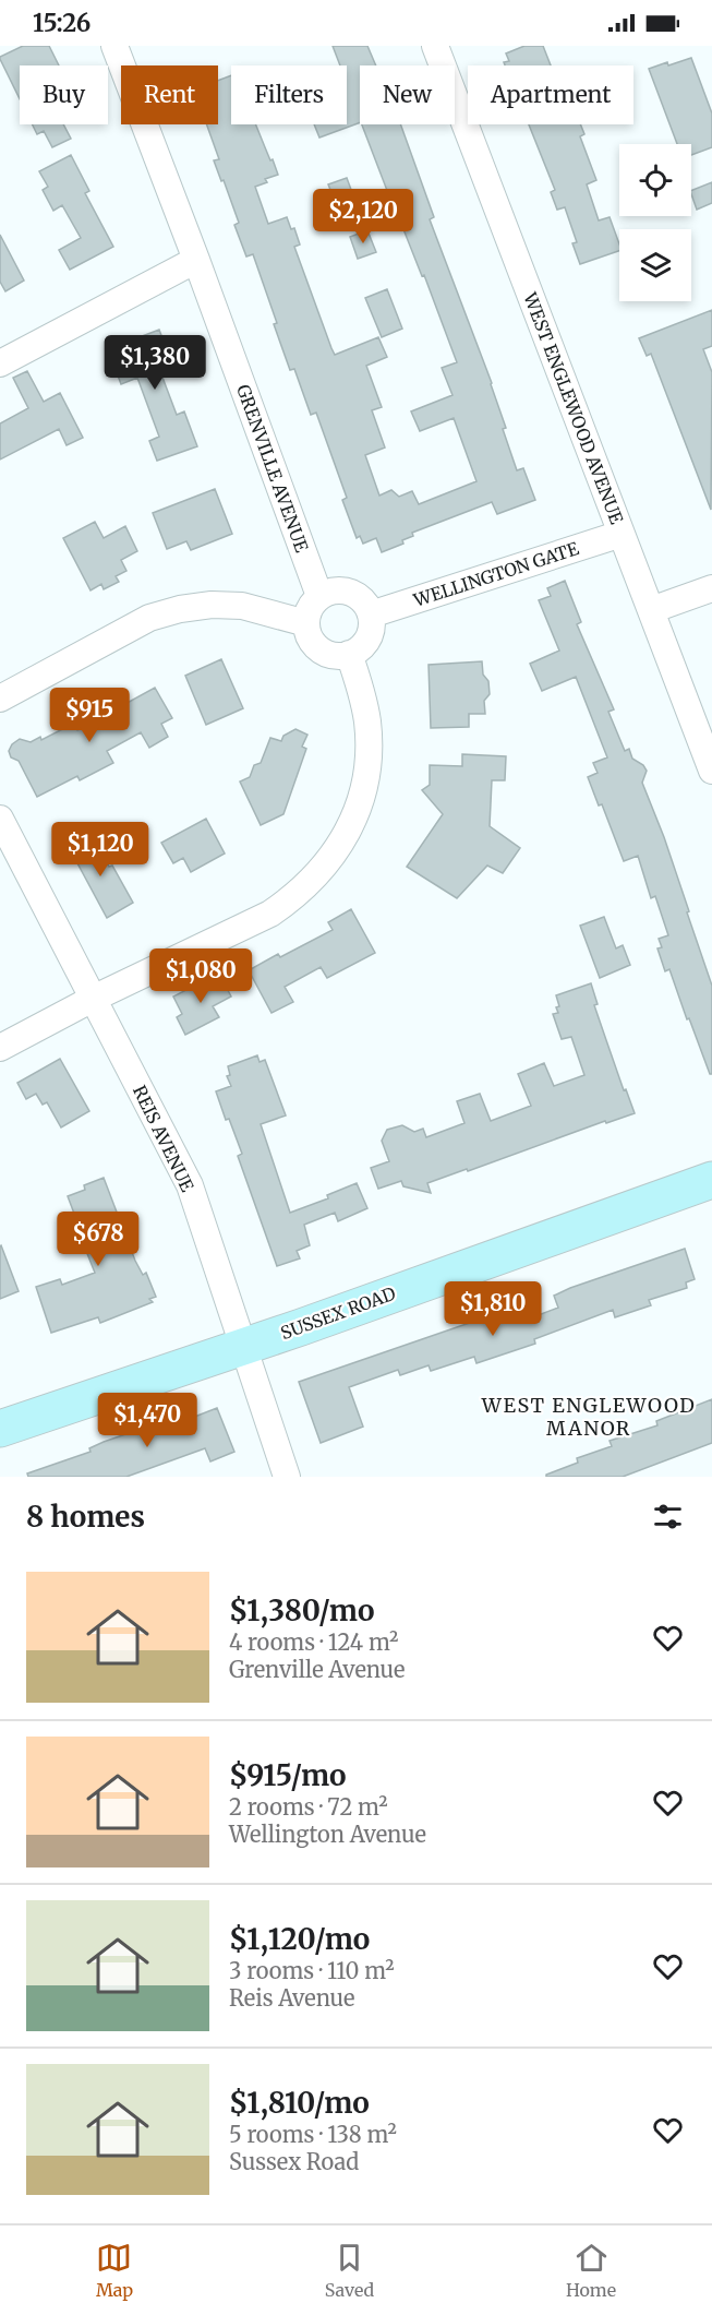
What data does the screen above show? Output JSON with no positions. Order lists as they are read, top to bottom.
{
  "streets": {
    "street": [
      "WEST ENGLEWOOD AVENUE",
      "GRENVILLE AVENUE",
      "WELLINGTON GATE",
      "REIS AVENUE",
      "SUSSEX ROAD"
    ]
  },
  "crossings": [
    ["WEST ENGLEWOOD AVENUE", "WELLINGTON GATE"],
    ["GRENVILLE AVENUE", "WELLINGTON GATE"],
    ["REIS AVENUE", "SUSSEX ROAD"]
  ],
  "districts": ["WEST ENGLEWOOD MANOR"],
  "page": {
    "status": "15:26",
    "chip": [
      "Buy",
      "Rent",
      "Filters",
      "New",
      "Apartment"
    ],
    "price": [
      "$2,120",
      "$1,380",
      "$915",
      "$1,120",
      "$1,080",
      "$678",
      "$1,810",
      "$1,470"
    ],
    "heading": "8 homes",
    "list": [
      {
        "name": "$1,380/mo",
        "note": "4 rooms · 124 m² · Grenville Avenue"
      },
      {
        "name": "$915/mo",
        "note": "2 rooms · 72 m² · Wellington Avenue"
      },
      {
        "name": "$1,120/mo",
        "note": "3 rooms · 110 m² · Reis Avenue"
      },
      {
        "name": "$1,810/mo",
        "note": "5 rooms · 138 m² · Sussex Road"
      }
    ],
    "tabs": ["Map", "Saved", "Home"]
  }
}
